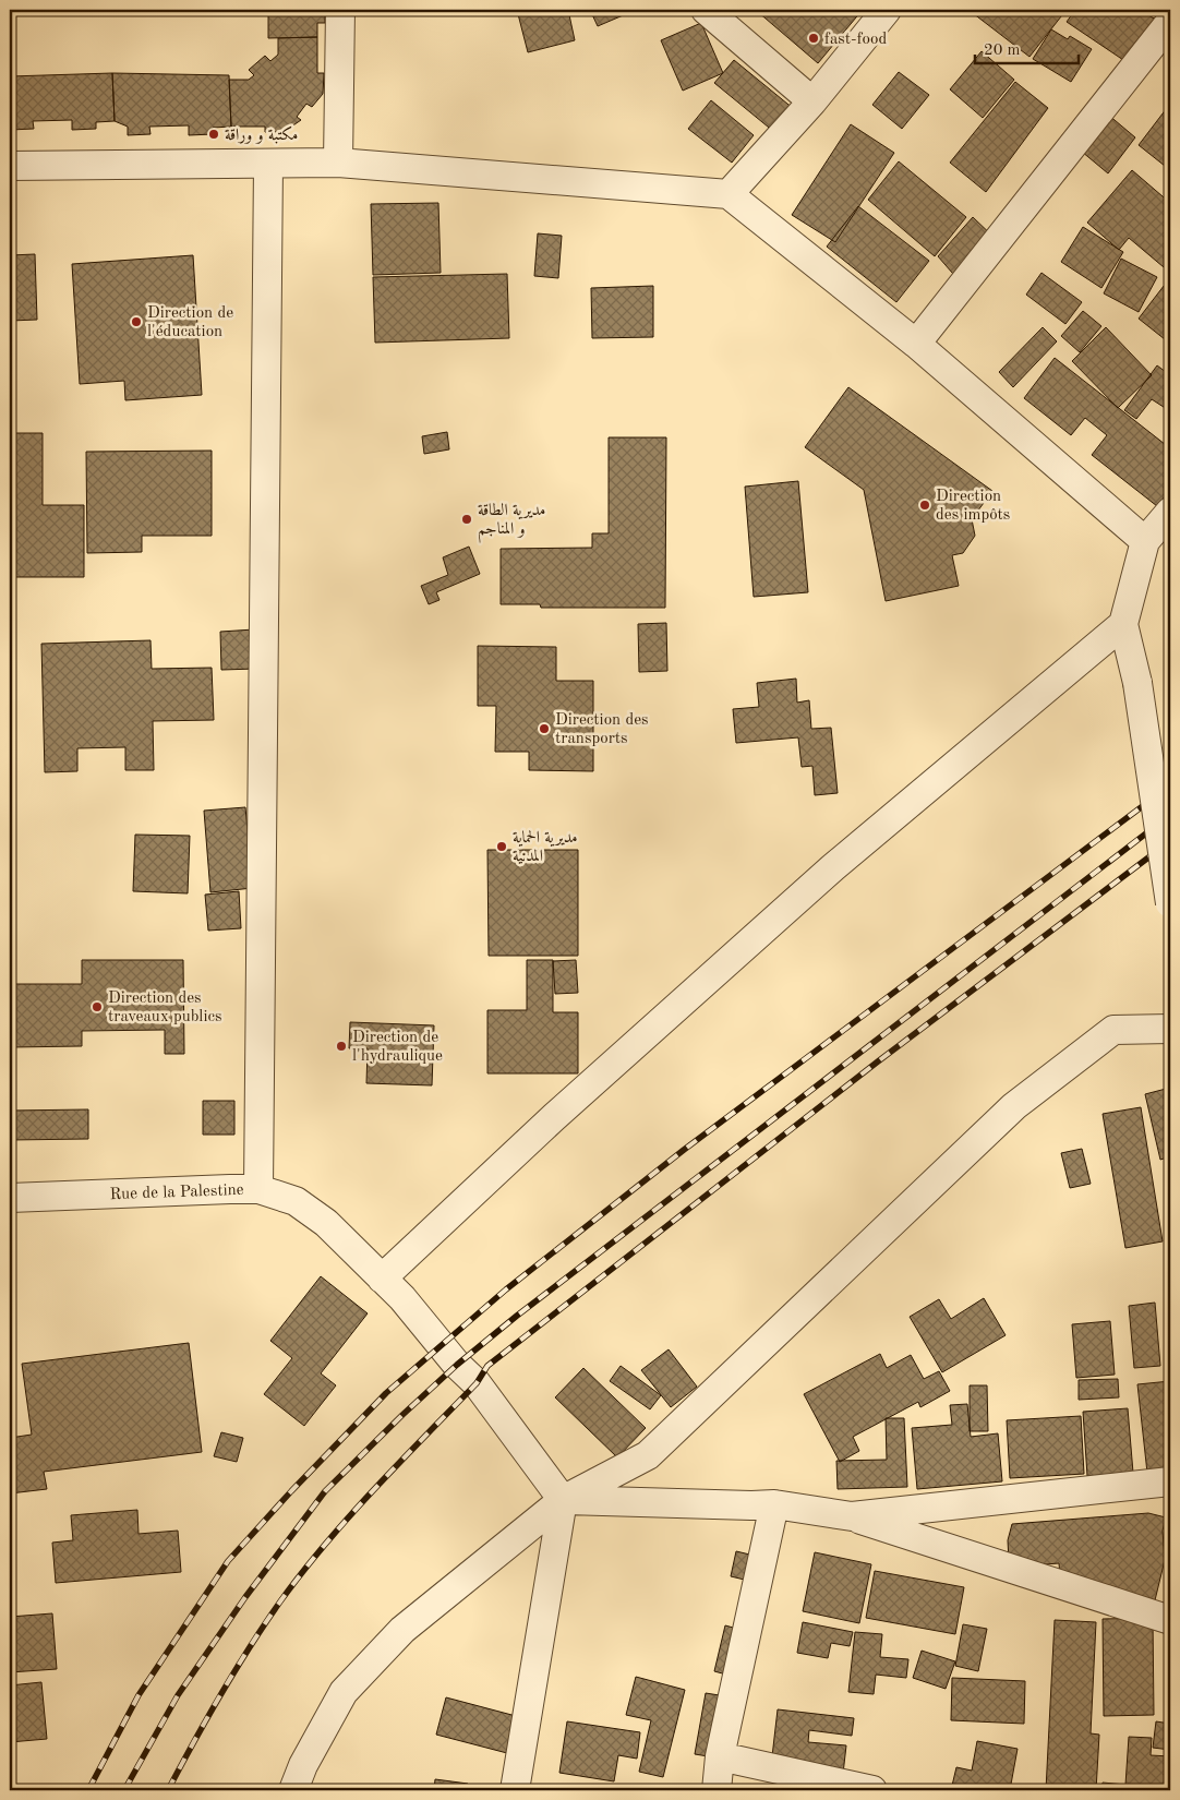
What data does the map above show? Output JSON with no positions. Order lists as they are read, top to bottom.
{
  "streets": {
    "street": ["Rue de la Palestine"]
  },
  "places": [
    "fast-food",
    "مكتبة و وراقة",
    "Direction de l'éducation",
    "Direction des impôts",
    "مديرية الطاقة و المناجم",
    "Direction des transports",
    "مديرية الحماية المدنية",
    "Direction des traveaux publics",
    "Direction de l'hydraulique"
  ],
  "scale_bar": "20 m"
}
